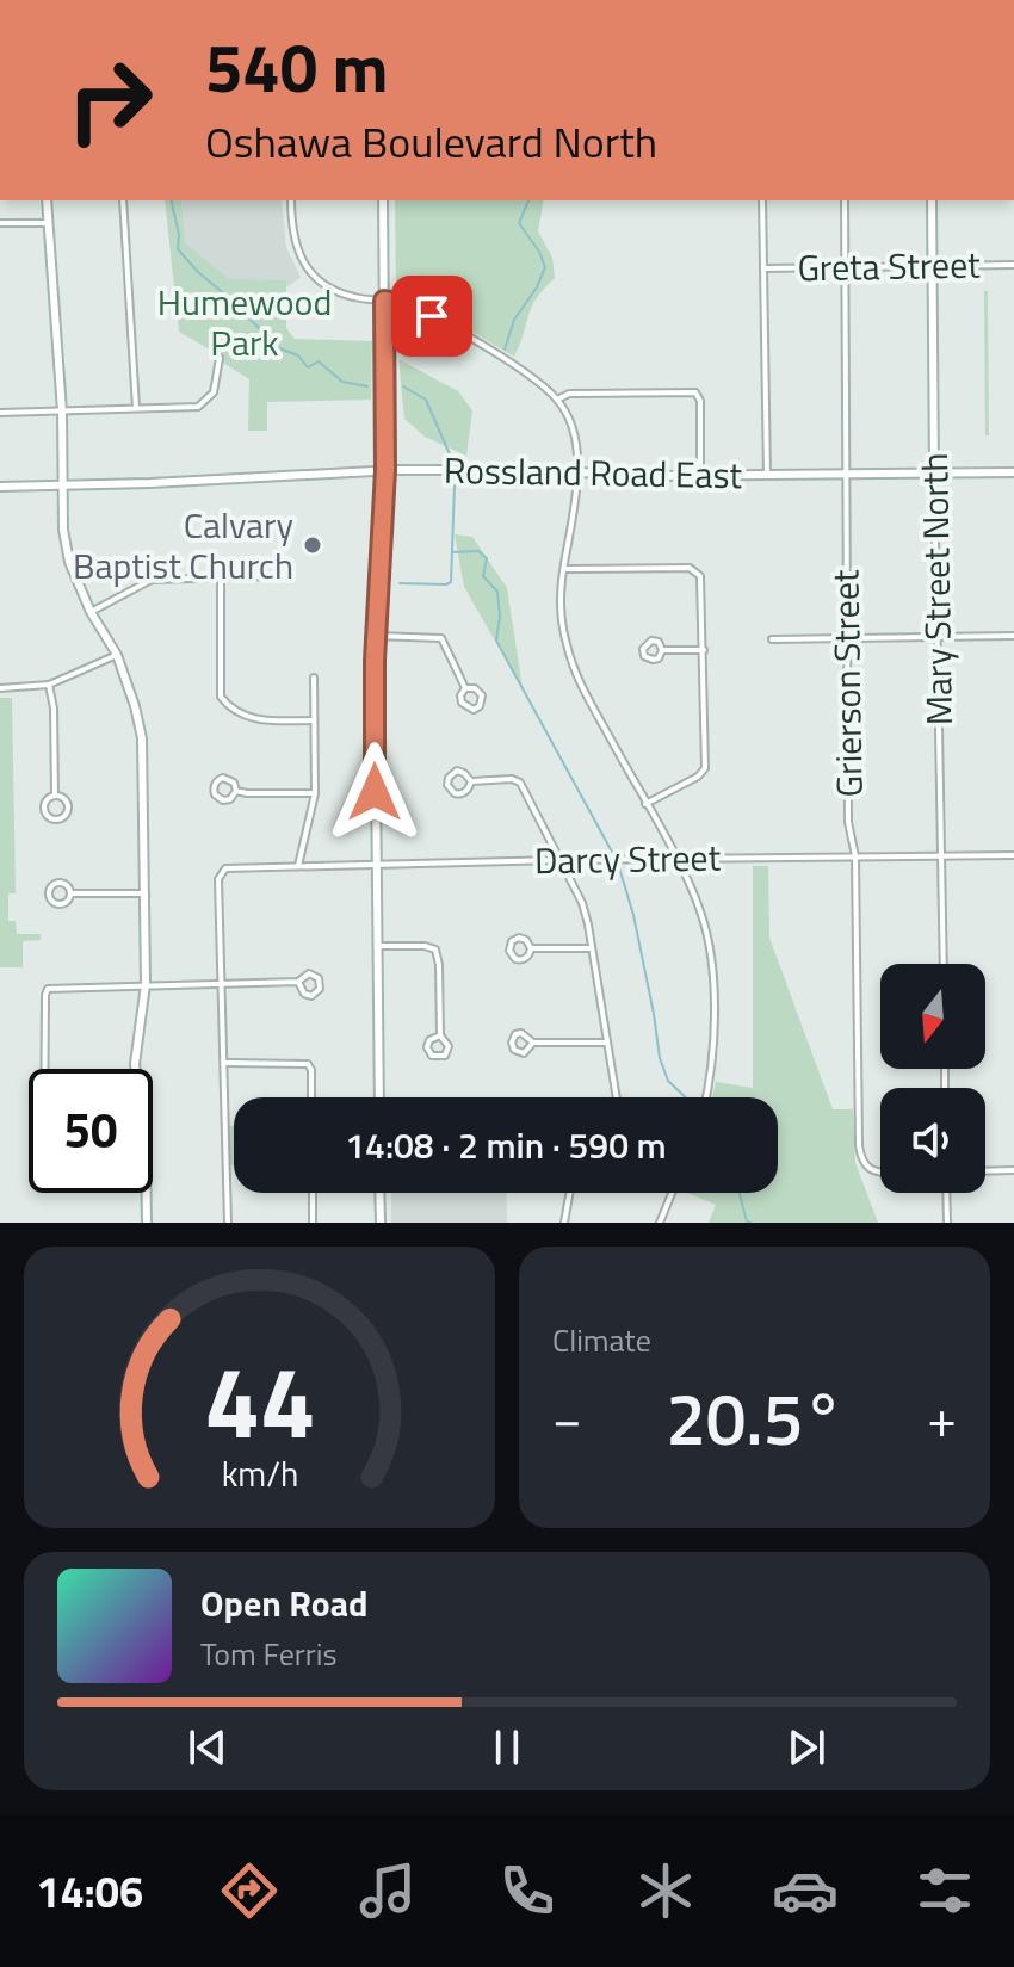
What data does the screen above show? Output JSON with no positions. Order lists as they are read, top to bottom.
{
  "streets": {
    "main road": ["Rossland Road East", "Mary Street North"],
    "street": ["Greta Street", "Grierson Street", "Darcy Street"]
  },
  "crossings": [
    ["Greta Street", "Mary Street North"],
    ["Greta Street", "Grierson Street"],
    ["Rossland Road East", "Mary Street North"],
    ["Rossland Road East", "Grierson Street"],
    ["Mary Street North", "Darcy Street"],
    ["Grierson Street", "Darcy Street"]
  ],
  "parks": ["Humewood Park"],
  "places": ["Calvary Baptist Church"],
  "north": "bottom",
  "page": {
    "turn": ["540 m", "Oshawa Boulevard North"],
    "limit": "50",
    "trip": "14:08 · 2 min · 590 m",
    "tile": "Climate",
    "heat": ["−", "20.5°", "+"],
    "song": ["Open Road", "Tom Ferris"],
    "tabs": "14:06",
    "gauge": ["44", "km/h"]
  }
}
